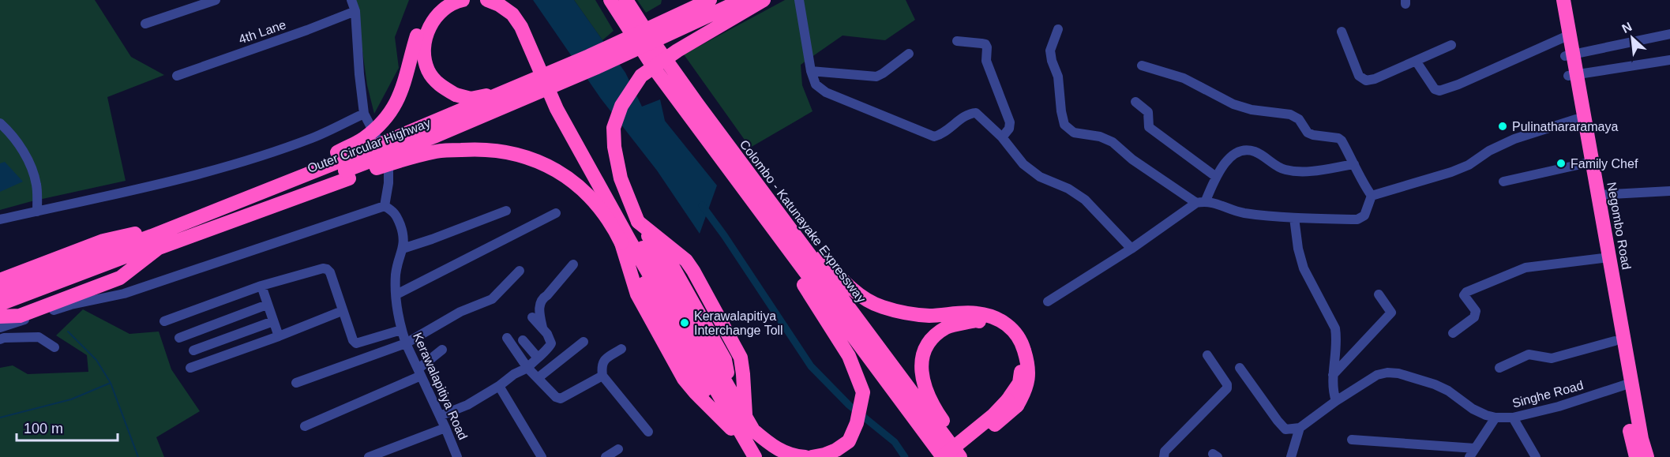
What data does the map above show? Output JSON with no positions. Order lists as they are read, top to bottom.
{
  "streets": {
    "highway": ["Outer Circular Highway", "Colombo - Katunayake Expressway", "Negombo Road"],
    "street": ["4th Lane", "Kerawalapitiya Road", "Singhe Road"]
  },
  "crossings": [
    ["Negombo Road", "Singhe Road"]
  ],
  "places": ["Pulinathararamaya", "Family Chef", "Kerawalapitiya Interchange Toll"],
  "scale_bar": "100 m",
  "north": "top left"
}
